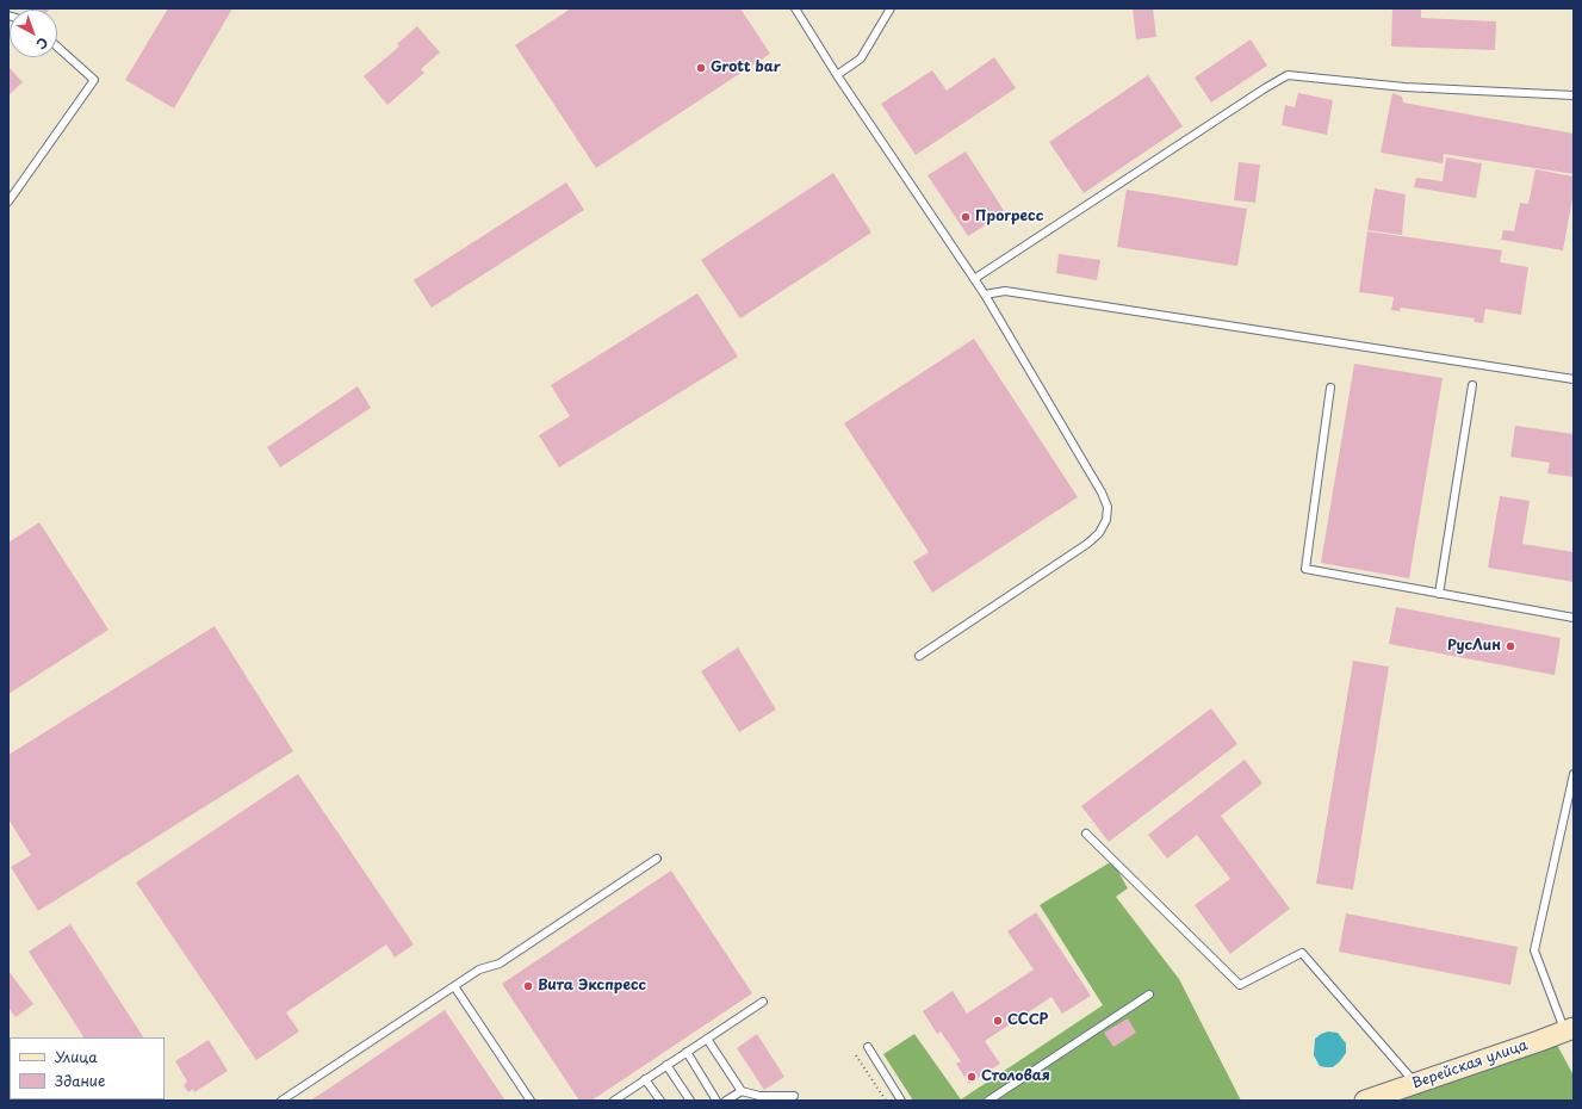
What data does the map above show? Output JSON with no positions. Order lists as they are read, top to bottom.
{
  "streets": {
    "street": ["Верейская улица"]
  },
  "places": [
    "Grott bar",
    "Прогресс",
    "РусЛин",
    "Вита Экспресс",
    "СССР",
    "Столовая"
  ],
  "legend": ["Улица", "Здание"],
  "north": "bottom right"
}
